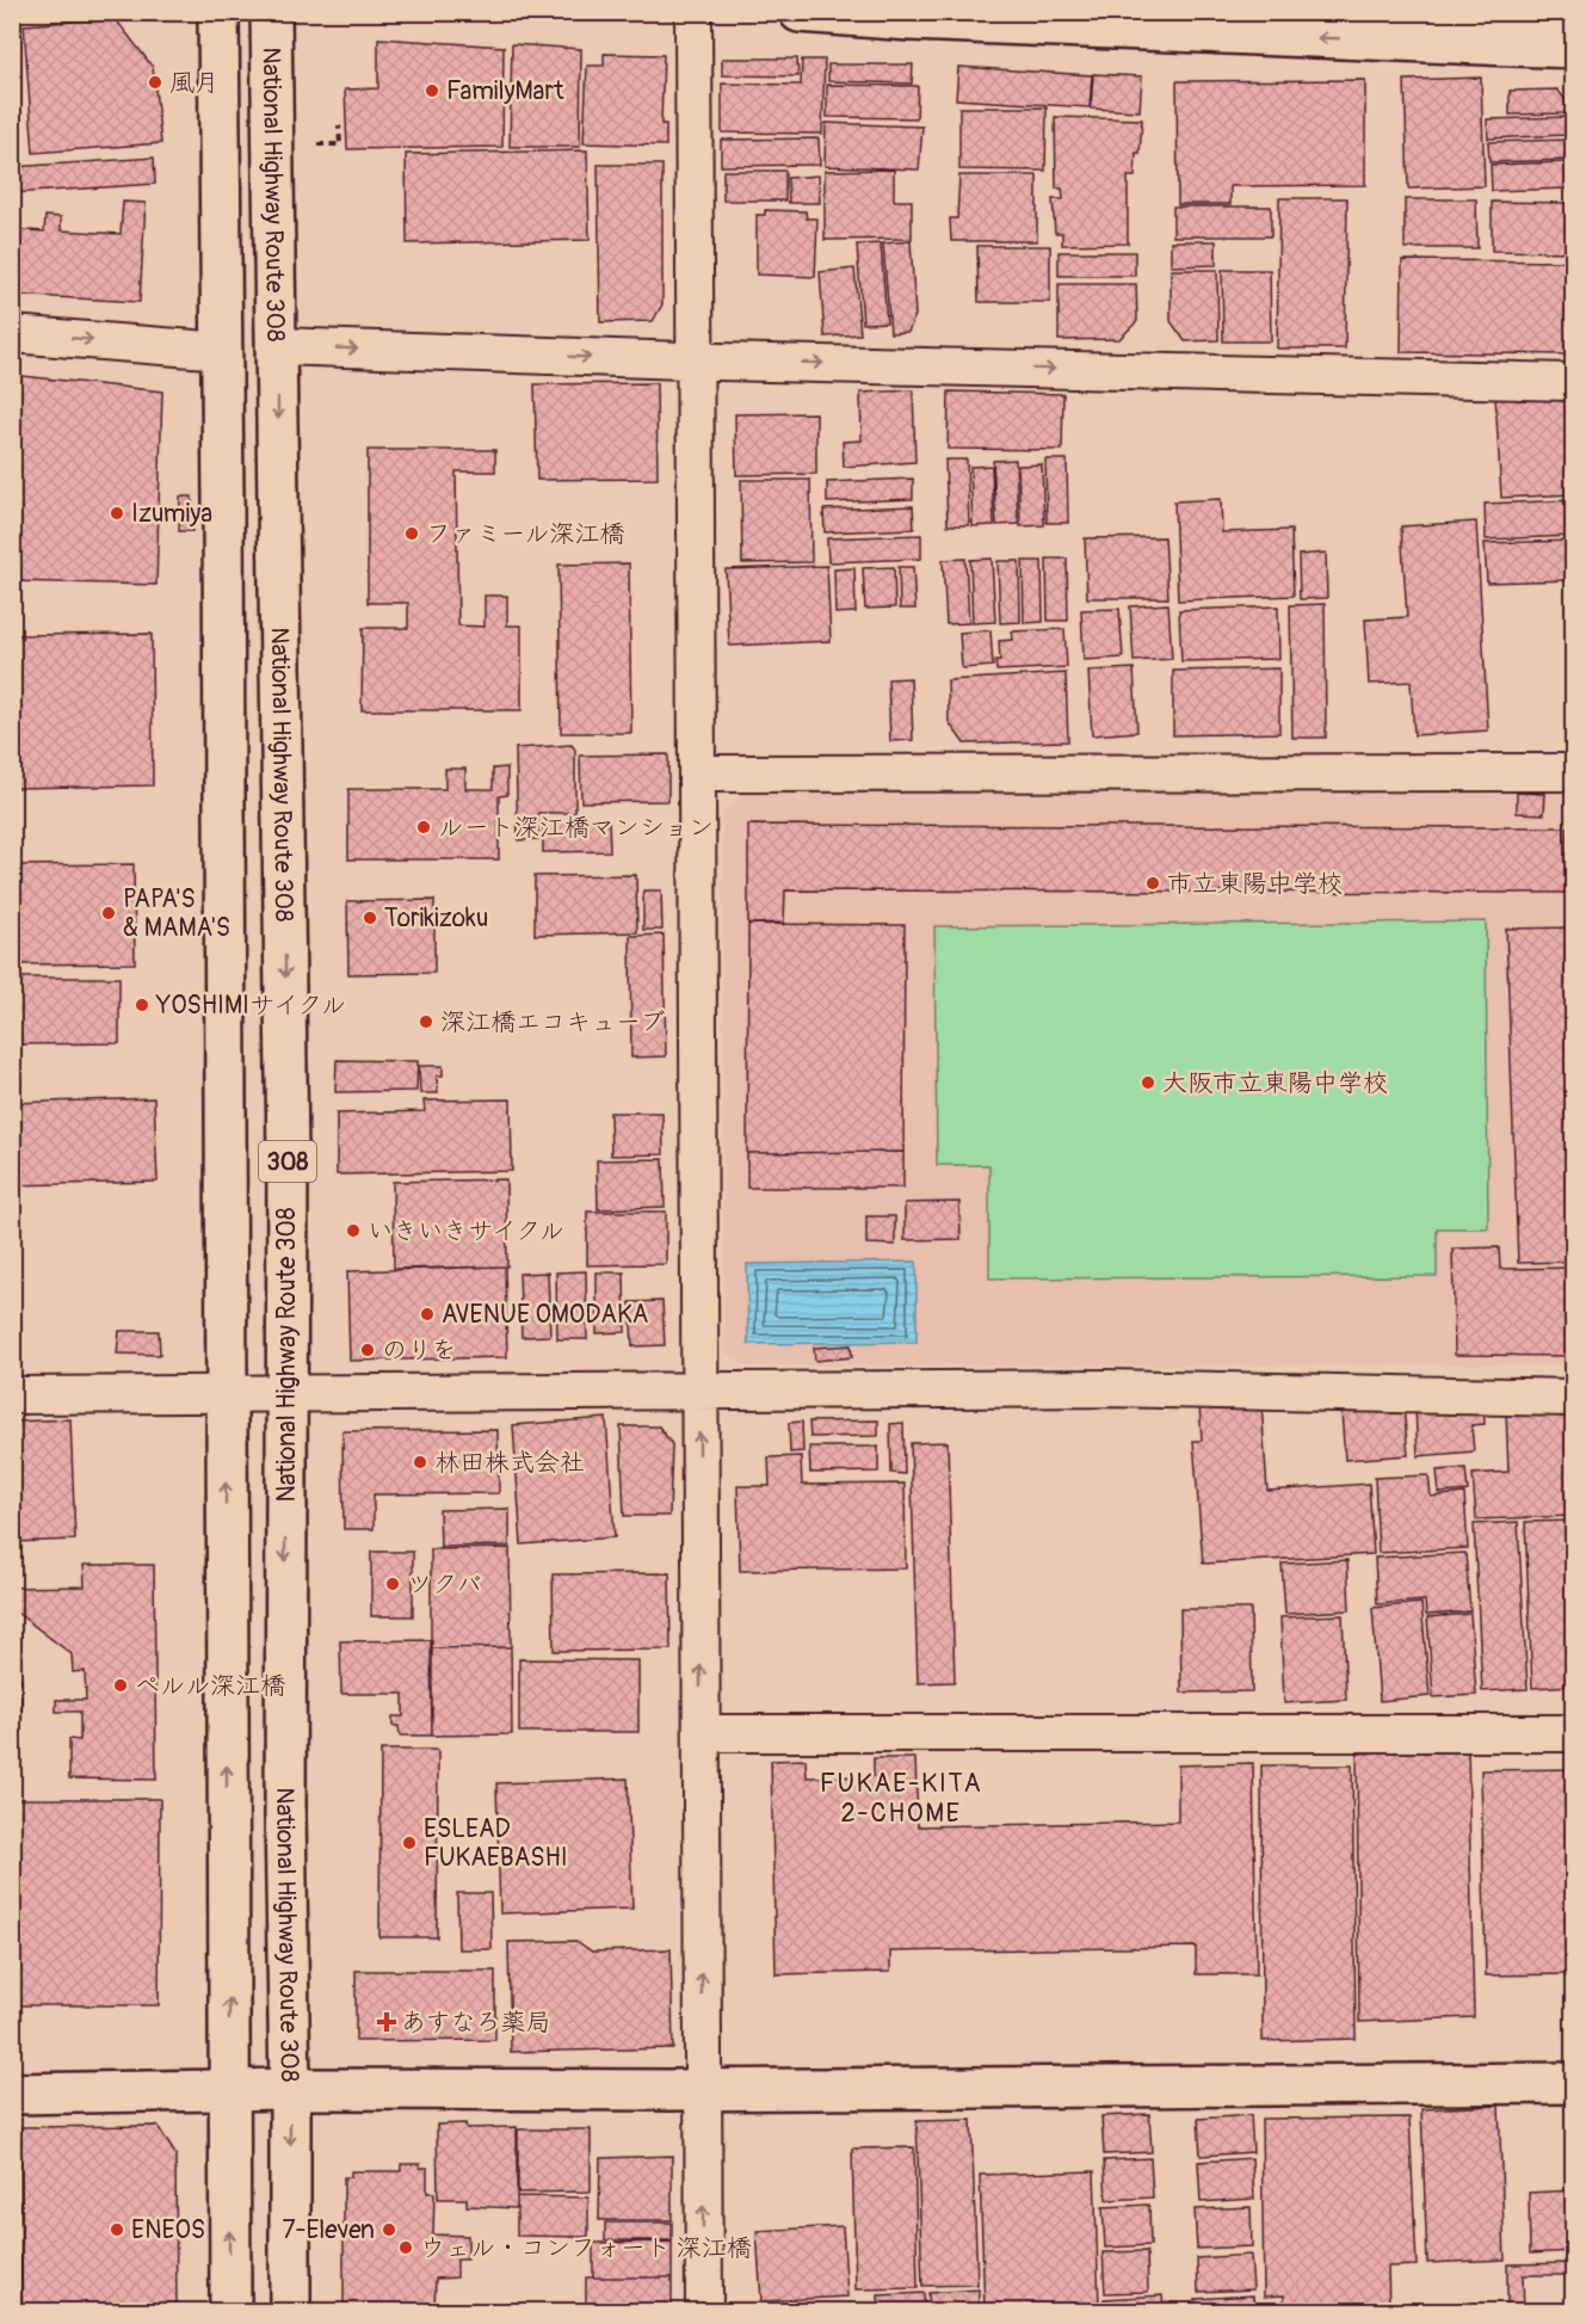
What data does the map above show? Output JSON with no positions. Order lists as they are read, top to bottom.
{
  "streets": {
    "main road": ["National Highway Route 308", "308"]
  },
  "districts": ["FUKAE-KITA 2-CHOME"],
  "places": {
    "other": [
      "風月",
      "FamilyMart",
      "Izumiya",
      "ファミール深江橋",
      "ルート深江橋マンション",
      "市立東陽中学校",
      "PAPA'S & MAMA'S",
      "Torikizoku",
      "YOSHIMIサイクル",
      "深江橋エコキューブ",
      "大阪市立東陽中学校",
      "いきいきサイクル",
      "AVENUE OMODAKA",
      "のりを",
      "林田株式会社",
      "ツクバ",
      "ペルル深江橋",
      "ESLEAD FUKAEBASHI",
      "ENEOS",
      "7-Eleven",
      "ウェル・コンフォート 深江橋"
    ],
    "health": ["あすなろ薬局"]
  }
}
